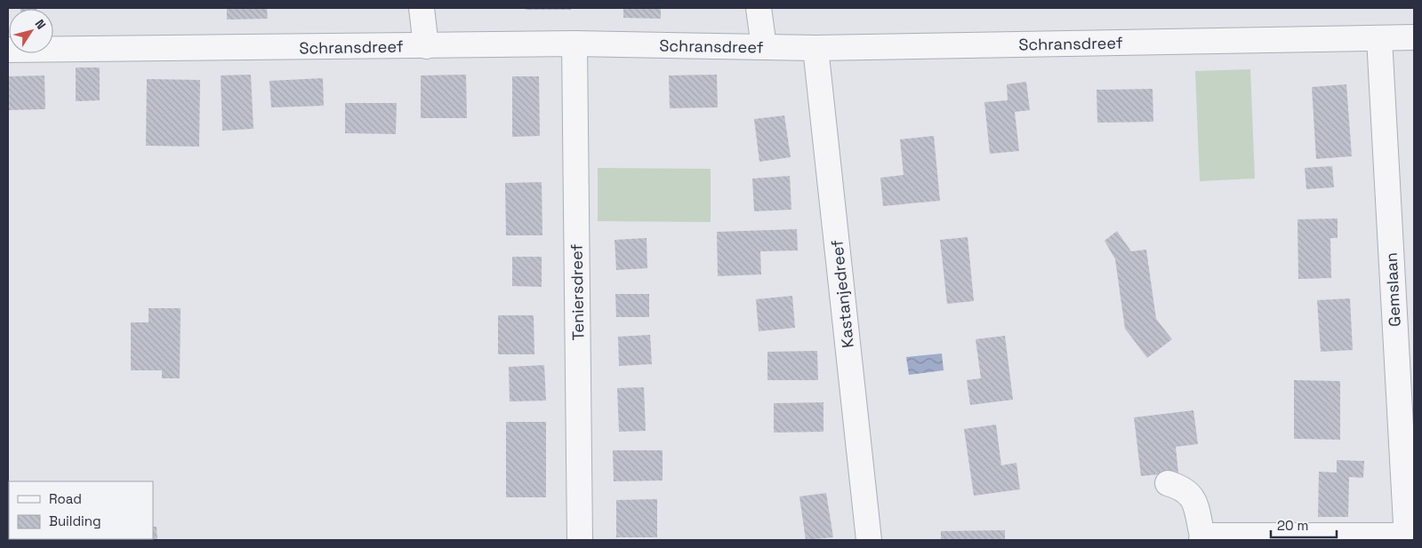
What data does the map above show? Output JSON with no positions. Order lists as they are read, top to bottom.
{
  "streets": {
    "street": [
      "Schransdreef",
      "Gemslaan",
      "Teniersdreef",
      "Kastanjedreef"
    ]
  },
  "crossings": [
    ["Schransdreef", "Gemslaan"],
    ["Schransdreef", "Teniersdreef"],
    ["Schransdreef", "Kastanjedreef"]
  ],
  "legend": ["Road", "Building"],
  "scale_bar": "20 m",
  "north": "top right"
}
